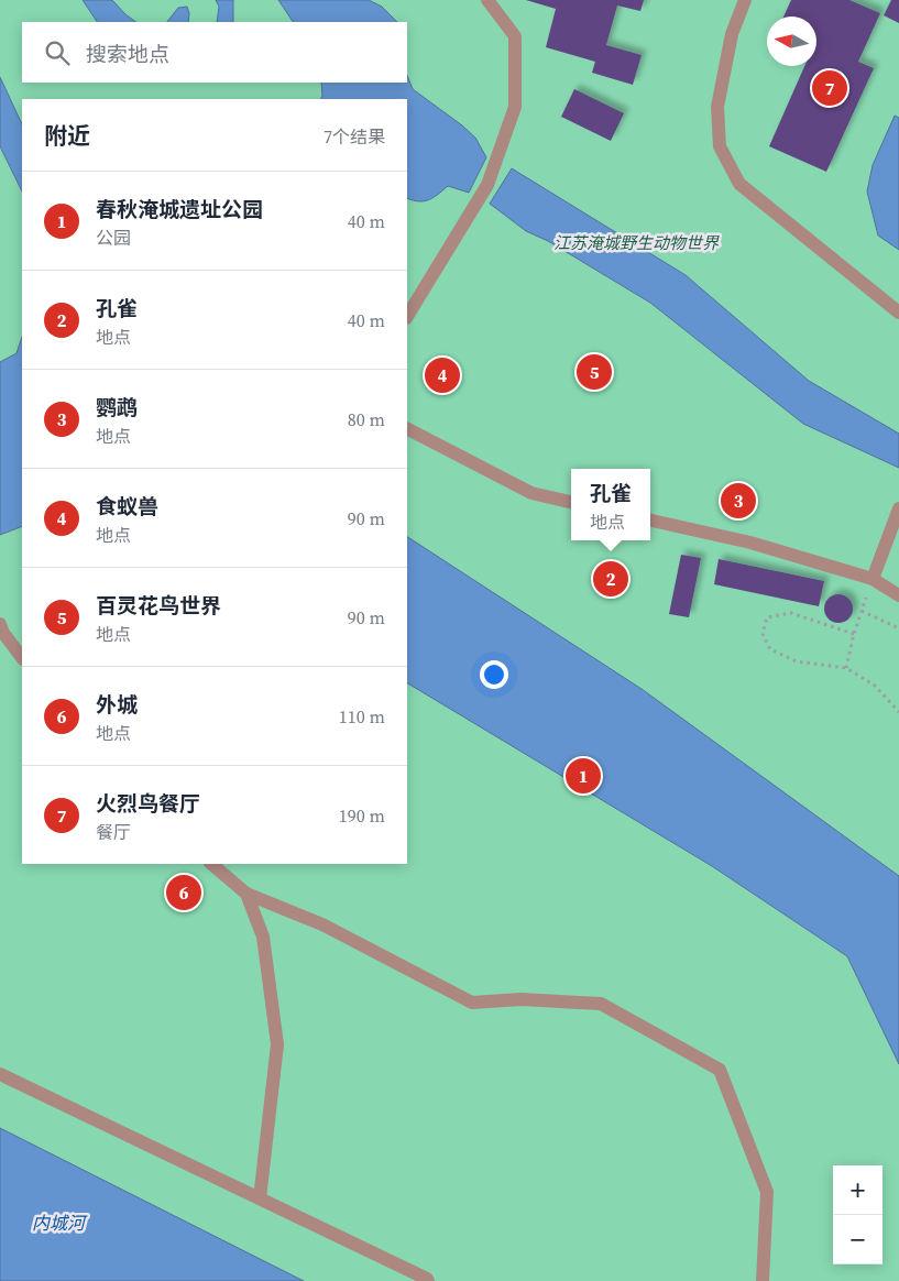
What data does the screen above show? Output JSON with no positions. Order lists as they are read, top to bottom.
{
  "water": ["内城河"],
  "parks": ["江苏淹城野生动物世界"],
  "north": "left",
  "page": {
    "search": "搜索地点",
    "pins": [
      "7",
      "5",
      "4",
      "3",
      "2",
      "1",
      "6"
    ],
    "heading": ["附近", "7个结果"],
    "list": [
      {
        "mark": "1",
        "name": "春秋淹城遗址公园",
        "note": "公园",
        "value": "40 m"
      },
      {
        "mark": "2",
        "name": "孔雀",
        "note": "地点",
        "value": "40 m"
      },
      {
        "mark": "3",
        "name": "鹦鹉",
        "note": "地点",
        "value": "80 m"
      },
      {
        "mark": "4",
        "name": "食蚁兽",
        "note": "地点",
        "value": "90 m"
      },
      {
        "mark": "5",
        "name": "百灵花鸟世界",
        "note": "地点",
        "value": "90 m"
      },
      {
        "mark": "6",
        "name": "外城",
        "note": "地点",
        "value": "110 m"
      },
      {
        "mark": "7",
        "name": "火烈鸟餐厅",
        "note": "餐厅",
        "value": "190 m"
      }
    ],
    "popup": ["孔雀", "地点"],
    "map_buttons": ["+", "−"]
  }
}
